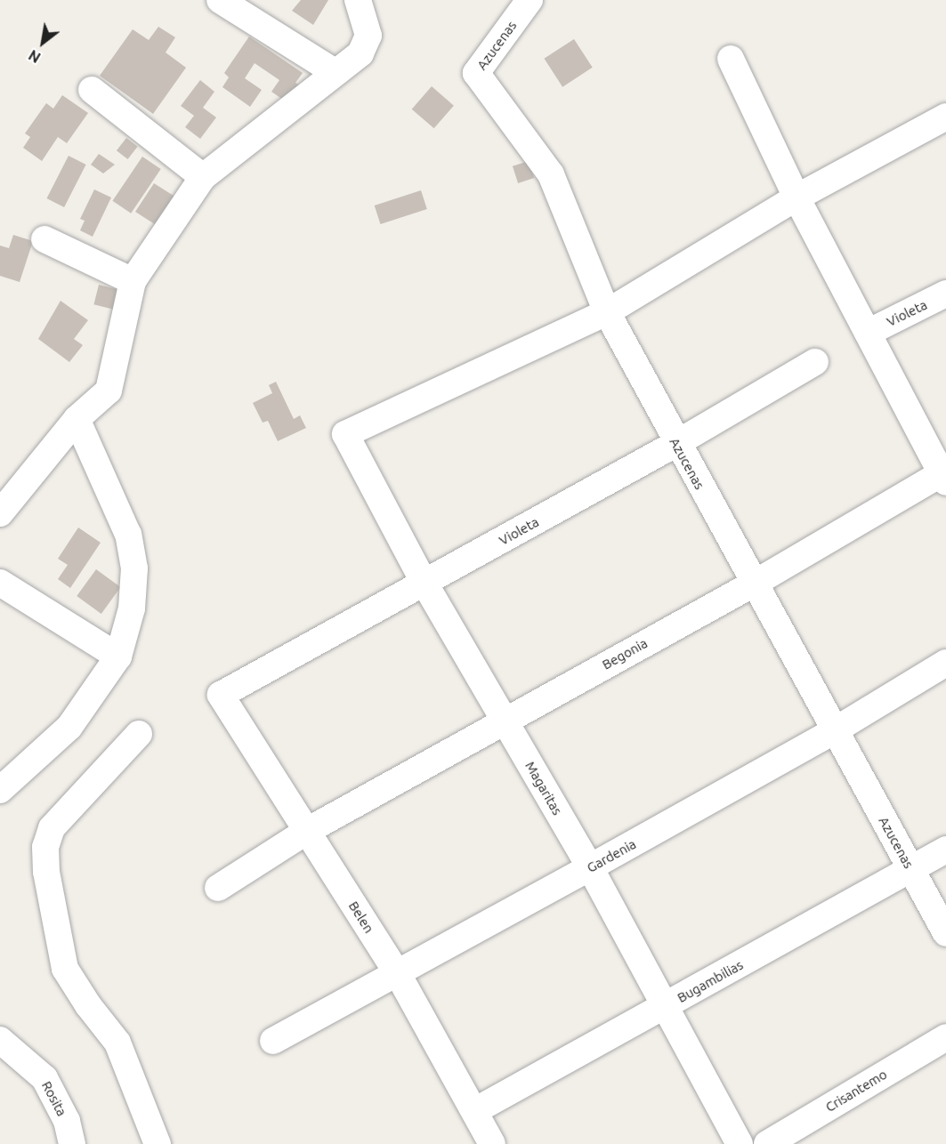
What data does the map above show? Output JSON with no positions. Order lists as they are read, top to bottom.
{
  "streets": {
    "street": [
      "Azucenas",
      "Violeta",
      "Begonia",
      "Magaritas",
      "Gardenia",
      "Belen",
      "Bugambilias",
      "Crisantemo",
      "Rosita"
    ]
  },
  "crossings": [
    ["Azucenas", "Violeta"],
    ["Azucenas", "Begonia"],
    ["Azucenas", "Magaritas"],
    ["Azucenas", "Gardenia"],
    ["Azucenas", "Bugambilias"],
    ["Violeta", "Magaritas"],
    ["Violeta", "Belen"],
    ["Begonia", "Magaritas"],
    ["Begonia", "Belen"],
    ["Magaritas", "Gardenia"],
    ["Magaritas", "Bugambilias"],
    ["Gardenia", "Belen"],
    ["Belen", "Bugambilias"]
  ],
  "north": "bottom left"
}
